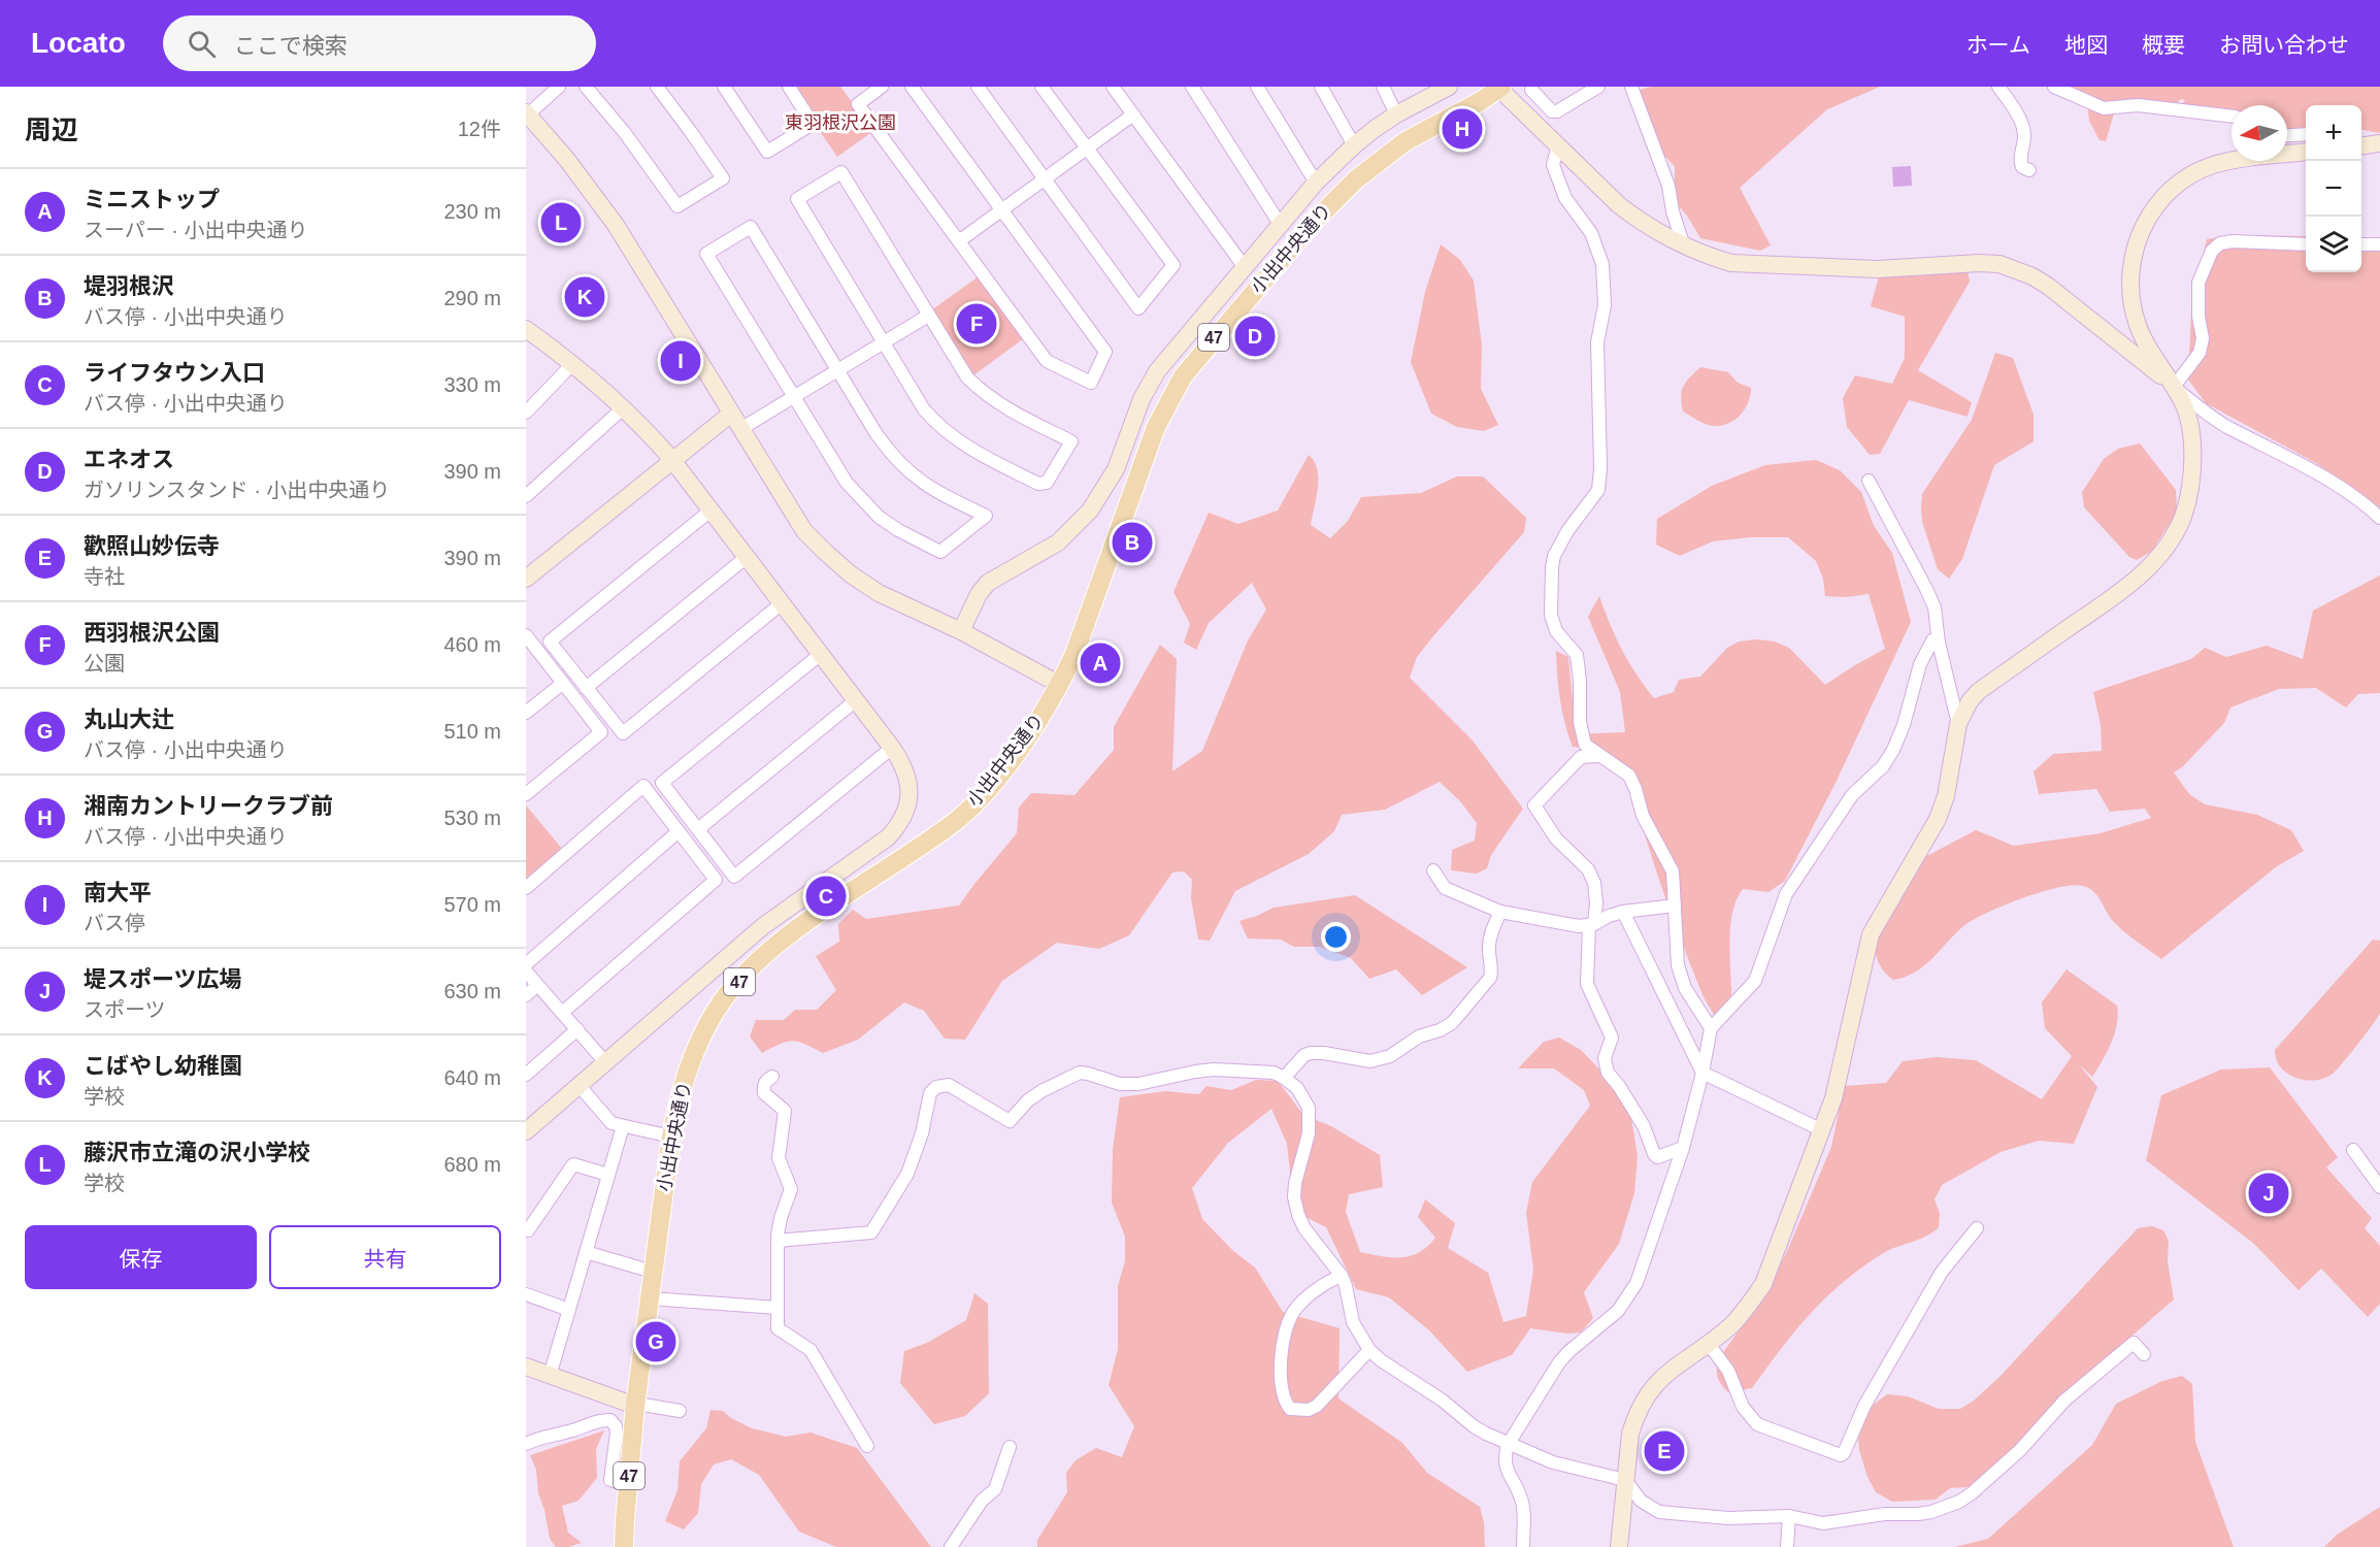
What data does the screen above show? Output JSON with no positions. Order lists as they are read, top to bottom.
{
  "streets": {
    "main road": ["小出中央通り", "47"]
  },
  "parks": ["東羽根沢公園"],
  "north": "left",
  "page": {
    "header": "Locato",
    "search": "ここで検索",
    "nav": [
      "ホーム",
      "地図",
      "概要",
      "お問い合わせ"
    ],
    "heading": ["周辺", "12件"],
    "map_buttons": ["+", "−"],
    "pins": [
      "H",
      "L",
      "K",
      "F",
      "D",
      "I",
      "B",
      "A",
      "C",
      "J",
      "G",
      "E"
    ],
    "list": [
      {
        "mark": "A",
        "name": "ミニストップ",
        "note": "スーパー · 小出中央通り",
        "value": "230 m"
      },
      {
        "mark": "B",
        "name": "堤羽根沢",
        "note": "バス停 · 小出中央通り",
        "value": "290 m"
      },
      {
        "mark": "C",
        "name": "ライフタウン入口",
        "note": "バス停 · 小出中央通り",
        "value": "330 m"
      },
      {
        "mark": "D",
        "name": "エネオス",
        "note": "ガソリンスタンド · 小出中央通り",
        "value": "390 m"
      },
      {
        "mark": "E",
        "name": "歡照山妙伝寺",
        "note": "寺社",
        "value": "390 m"
      },
      {
        "mark": "F",
        "name": "西羽根沢公園",
        "note": "公園",
        "value": "460 m"
      },
      {
        "mark": "G",
        "name": "丸山大辻",
        "note": "バス停 · 小出中央通り",
        "value": "510 m"
      },
      {
        "mark": "H",
        "name": "湘南カントリークラブ前",
        "note": "バス停 · 小出中央通り",
        "value": "530 m"
      },
      {
        "mark": "I",
        "name": "南大平",
        "note": "バス停",
        "value": "570 m"
      },
      {
        "mark": "J",
        "name": "堤スポーツ広場",
        "note": "スポーツ",
        "value": "630 m"
      },
      {
        "mark": "K",
        "name": "こばやし幼稚園",
        "note": "学校",
        "value": "640 m"
      },
      {
        "mark": "L",
        "name": "藤沢市立滝の沢小学校",
        "note": "学校",
        "value": "680 m"
      }
    ],
    "buttons": ["保存", "共有"]
  }
}
